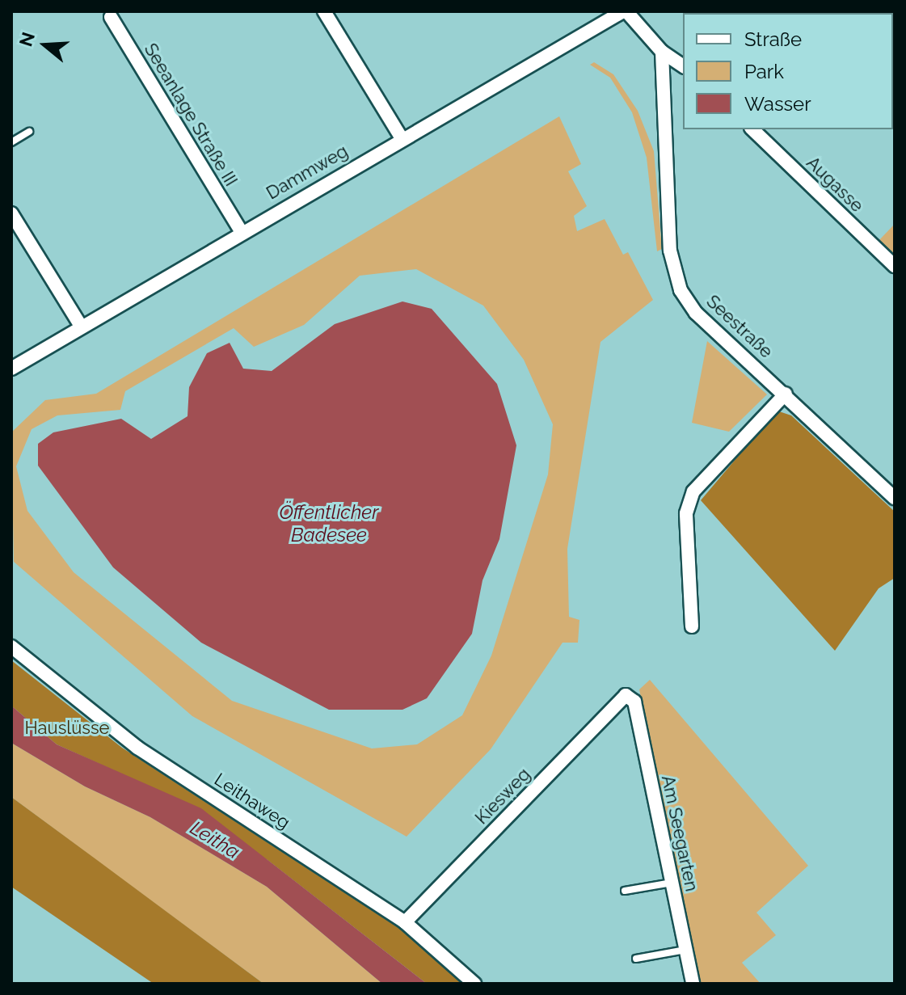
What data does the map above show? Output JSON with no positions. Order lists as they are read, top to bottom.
{
  "streets": {
    "street": [
      "Seeanlage Straße III",
      "Dammweg",
      "Augasse",
      "Seestraße",
      "Kiesweg",
      "Leithaweg",
      "Am Seegarten"
    ]
  },
  "crossings": [
    ["Seeanlage Straße III", "Dammweg"],
    ["Kiesweg", "Leithaweg"],
    ["Kiesweg", "Am Seegarten"]
  ],
  "water": ["Öffentlicher Badesee", "Leitha"],
  "parks": ["Hauslüsse"],
  "legend": ["Straße", "Park", "Wasser"],
  "north": "left"
}
